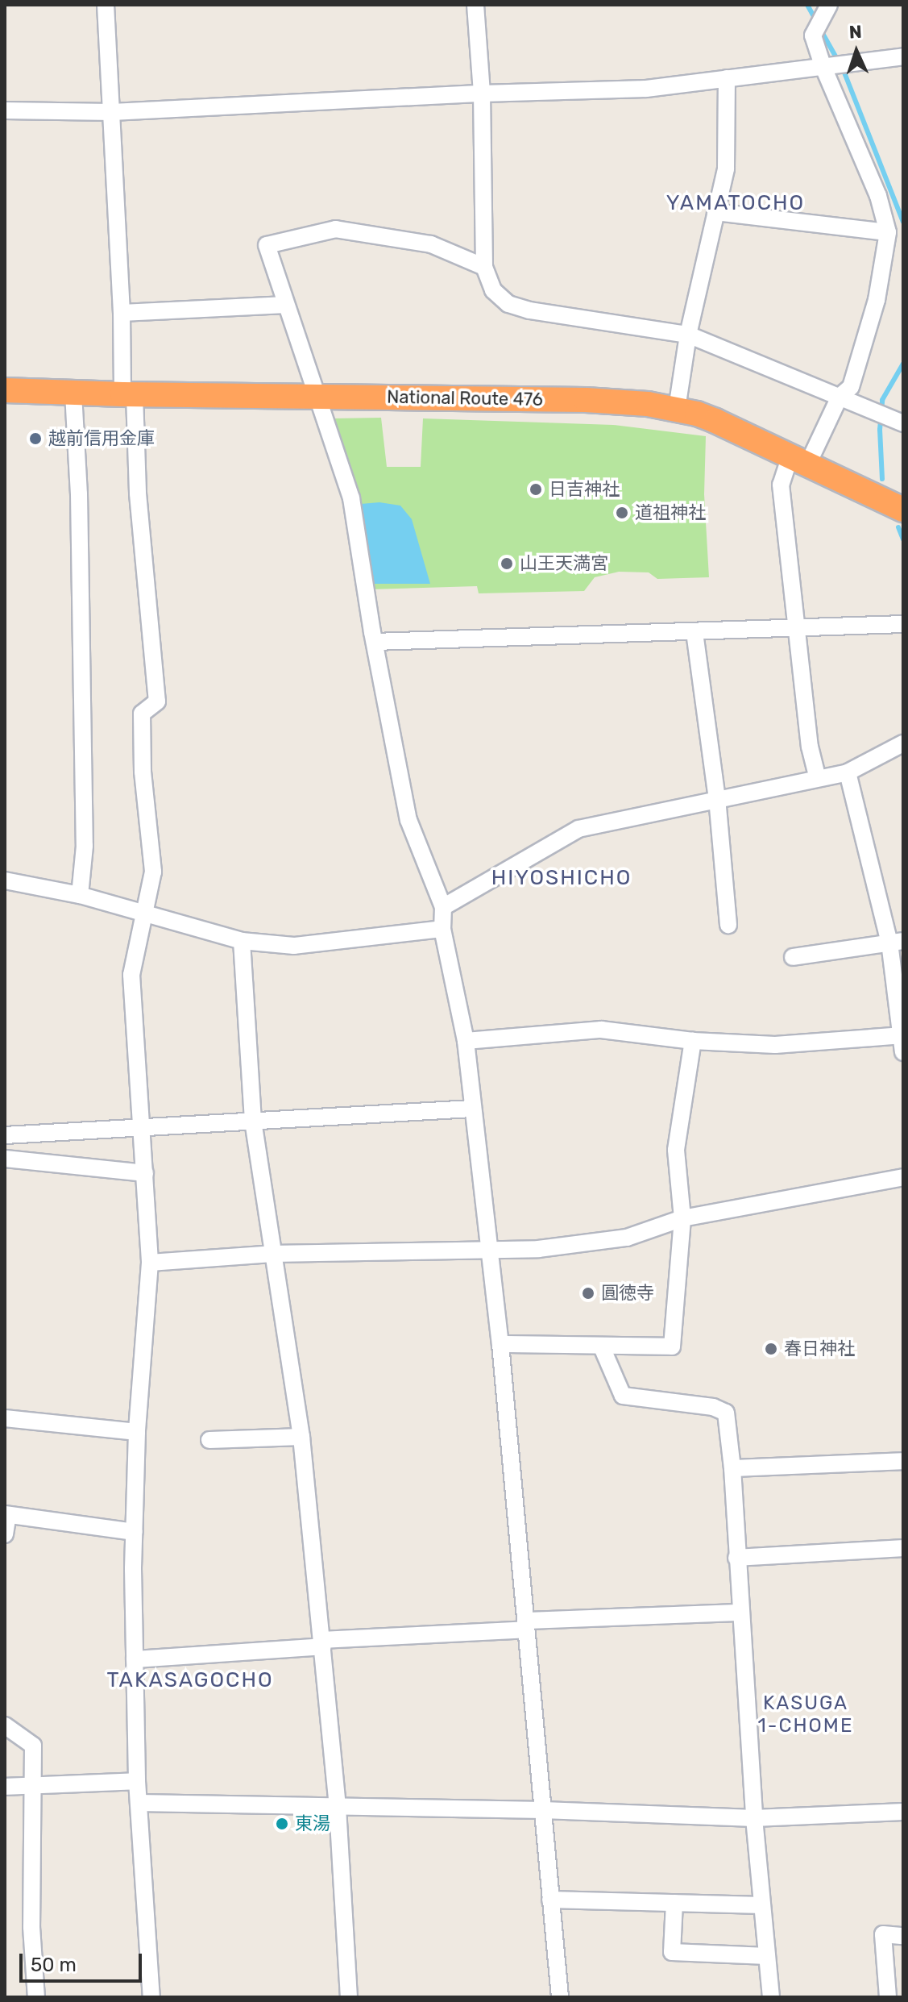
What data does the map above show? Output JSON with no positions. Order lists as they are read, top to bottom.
{
  "streets": {
    "highway": ["National Route 476"]
  },
  "districts": [
    "YAMATOCHO",
    "HIYOSHICHO",
    "TAKASAGOCHO",
    "KASUGA 1-CHOME"
  ],
  "places": [
    "越前信用金庫",
    "日吉神社",
    "道祖神社",
    "山王天満宮",
    "圓徳寺",
    "春日神社",
    "東湯"
  ],
  "scale_bar": "50 m",
  "north": "top"
}
